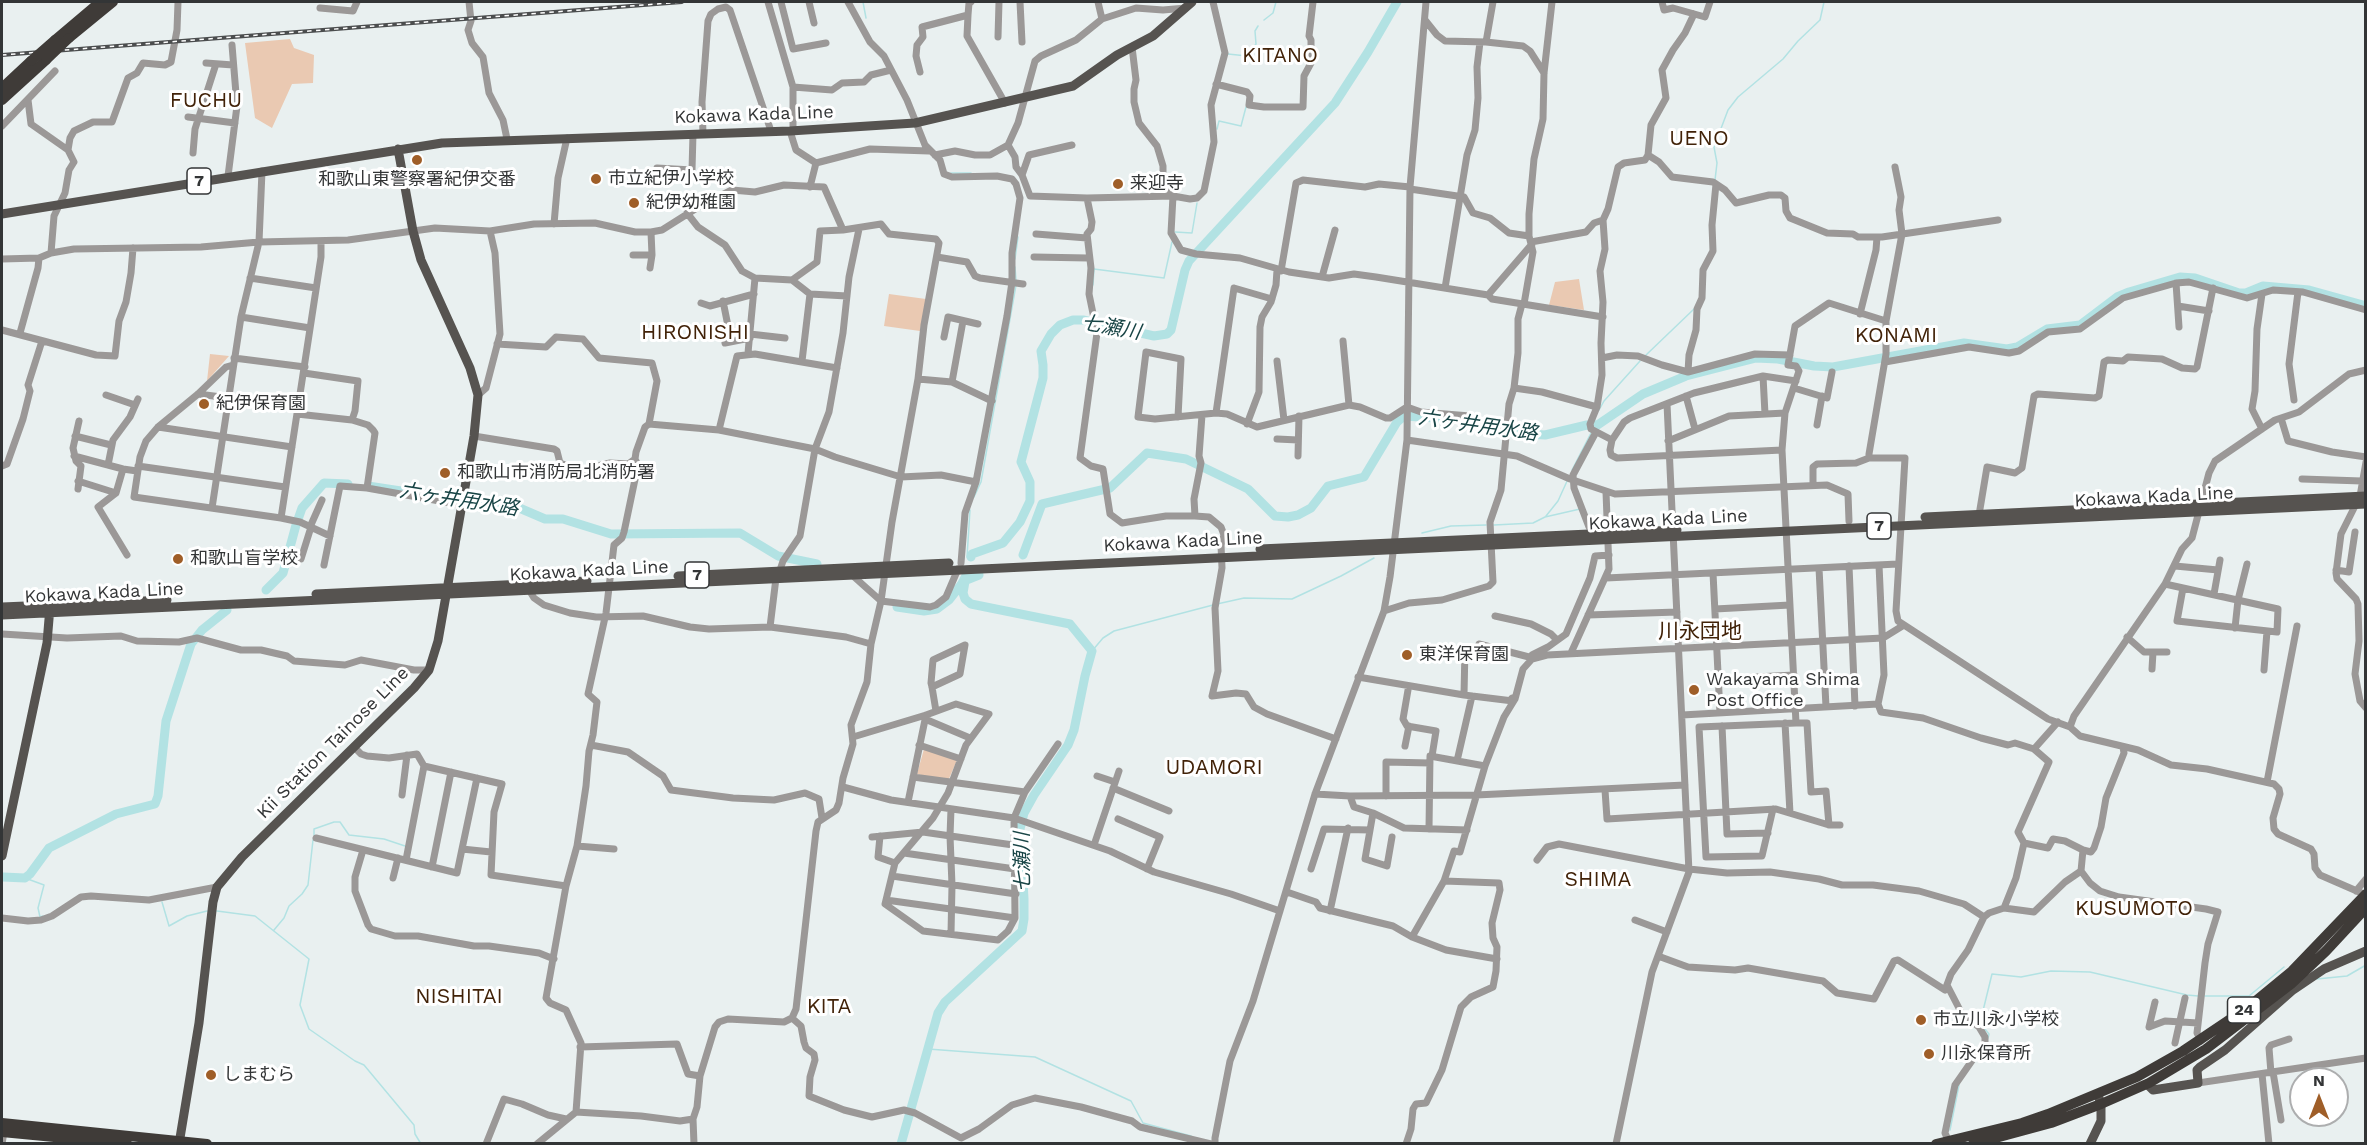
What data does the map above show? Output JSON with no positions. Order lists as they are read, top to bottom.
{
  "streets": {
    "highway": ["24"],
    "main road": ["Kokawa Kada Line", "7", "Kii Station Tainose Line"]
  },
  "crossings": [
    ["Kokawa Kada Line", "Kii Station Tainose Line"]
  ],
  "districts": [
    "KITANO",
    "FUCHU",
    "UENO",
    "HIRONISHI",
    "KONAMI",
    "川永団地",
    "UDAMORI",
    "SHIMA",
    "KUSUMOTO",
    "NISHITAI",
    "KITA"
  ],
  "water": ["七瀬川", "六ヶ井用水路"],
  "places": [
    "和歌山東警察署紀伊交番",
    "市立紀伊小学校",
    "来迎寺",
    "紀伊幼稚園",
    "紀伊保育園",
    "和歌山市消防局北消防署",
    "和歌山盲学校",
    "東洋保育園",
    "Wakayama Shima Post Office",
    "市立川永小学校",
    "川永保育所",
    "しまむら"
  ],
  "north": "top"
}
